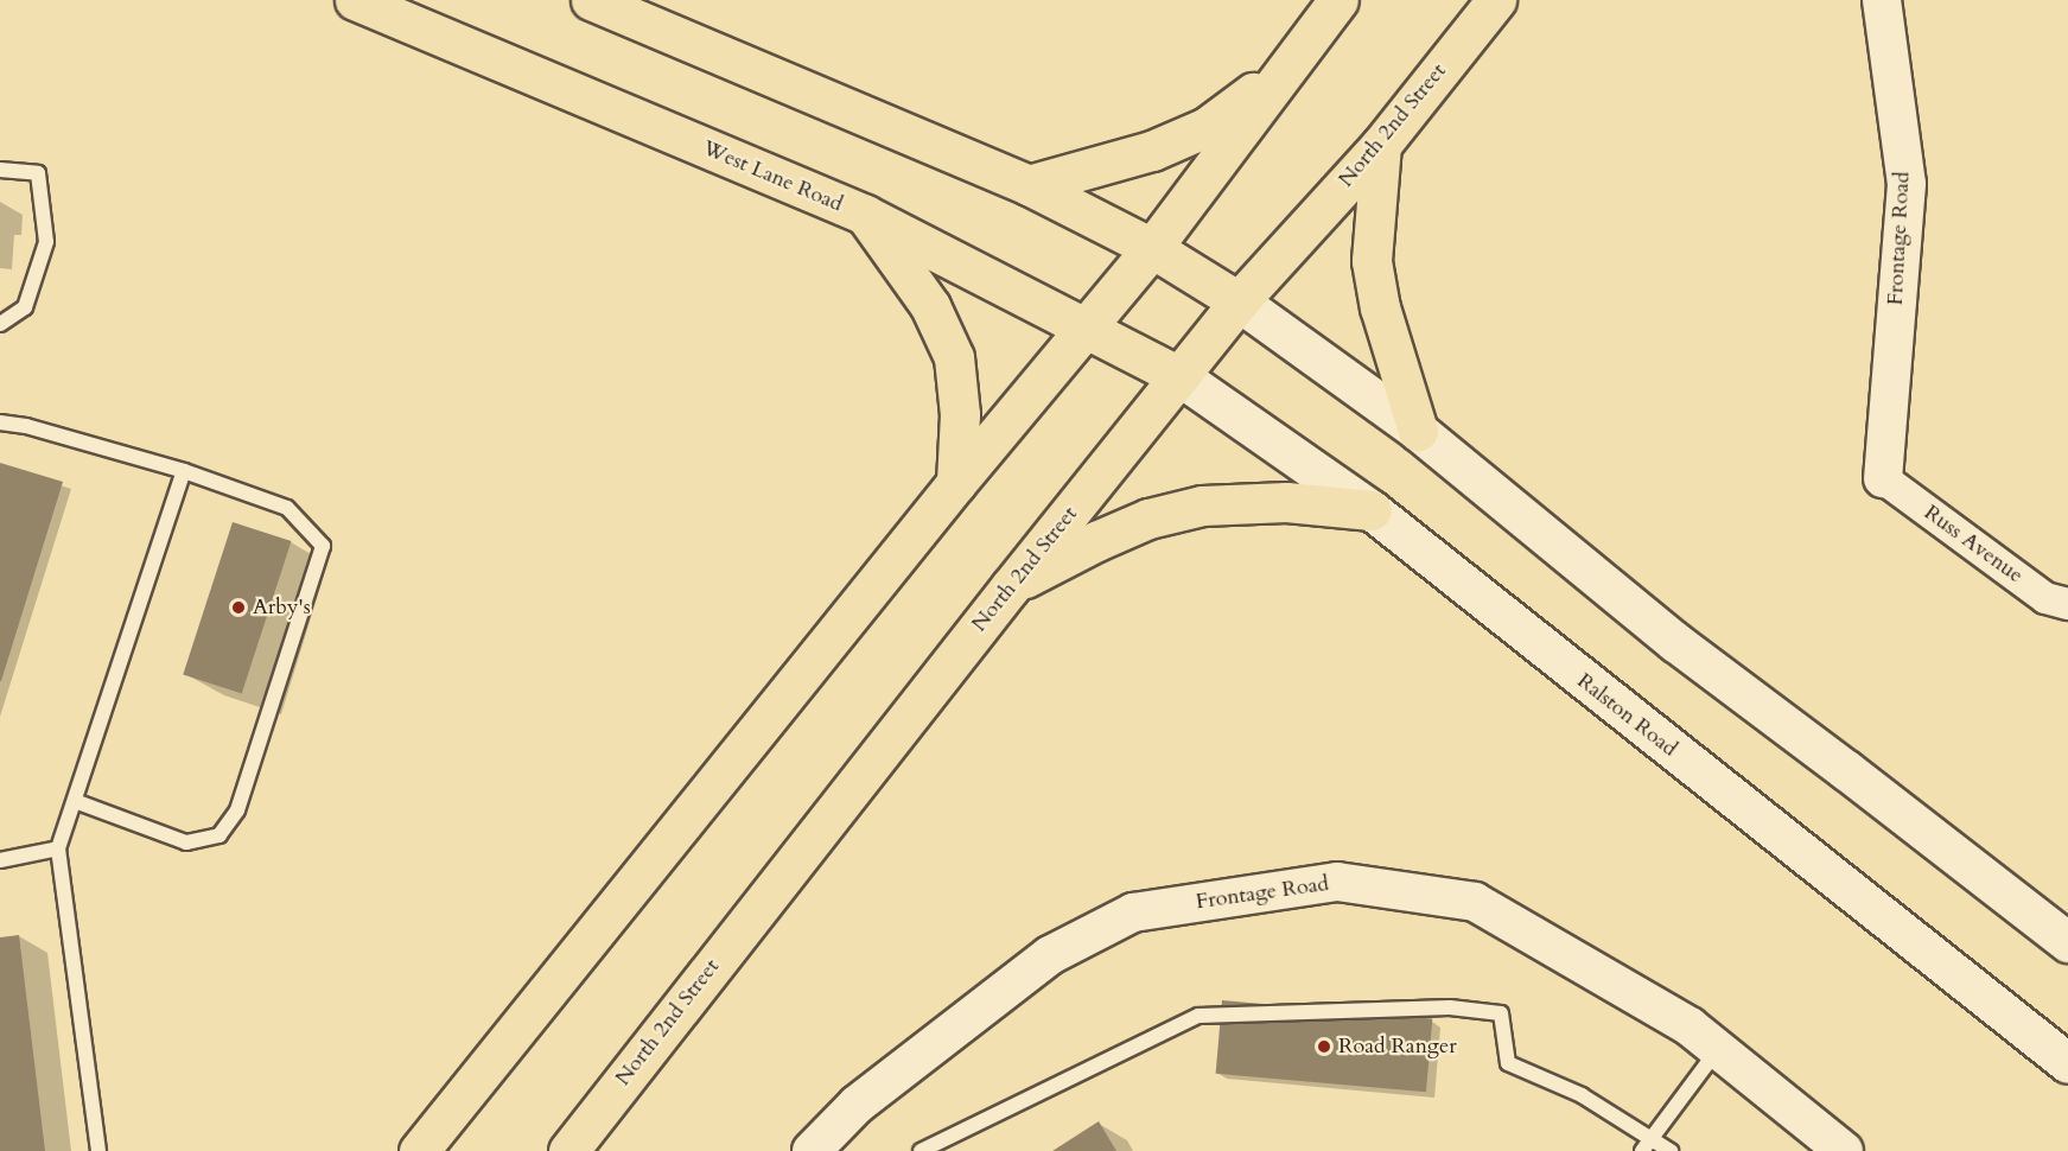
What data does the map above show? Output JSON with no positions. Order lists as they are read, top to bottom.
{
  "streets": {
    "main road": ["North 2nd Street", "West Lane Road", "Ralston Road"],
    "street": ["Frontage Road", "Russ Avenue"]
  },
  "crossings": [
    ["North 2nd Street", "West Lane Road"],
    ["North 2nd Street", "Ralston Road"],
    ["West Lane Road", "Ralston Road"],
    ["Frontage Road", "Russ Avenue"]
  ],
  "places": ["Arby's", "Road Ranger"]
}
